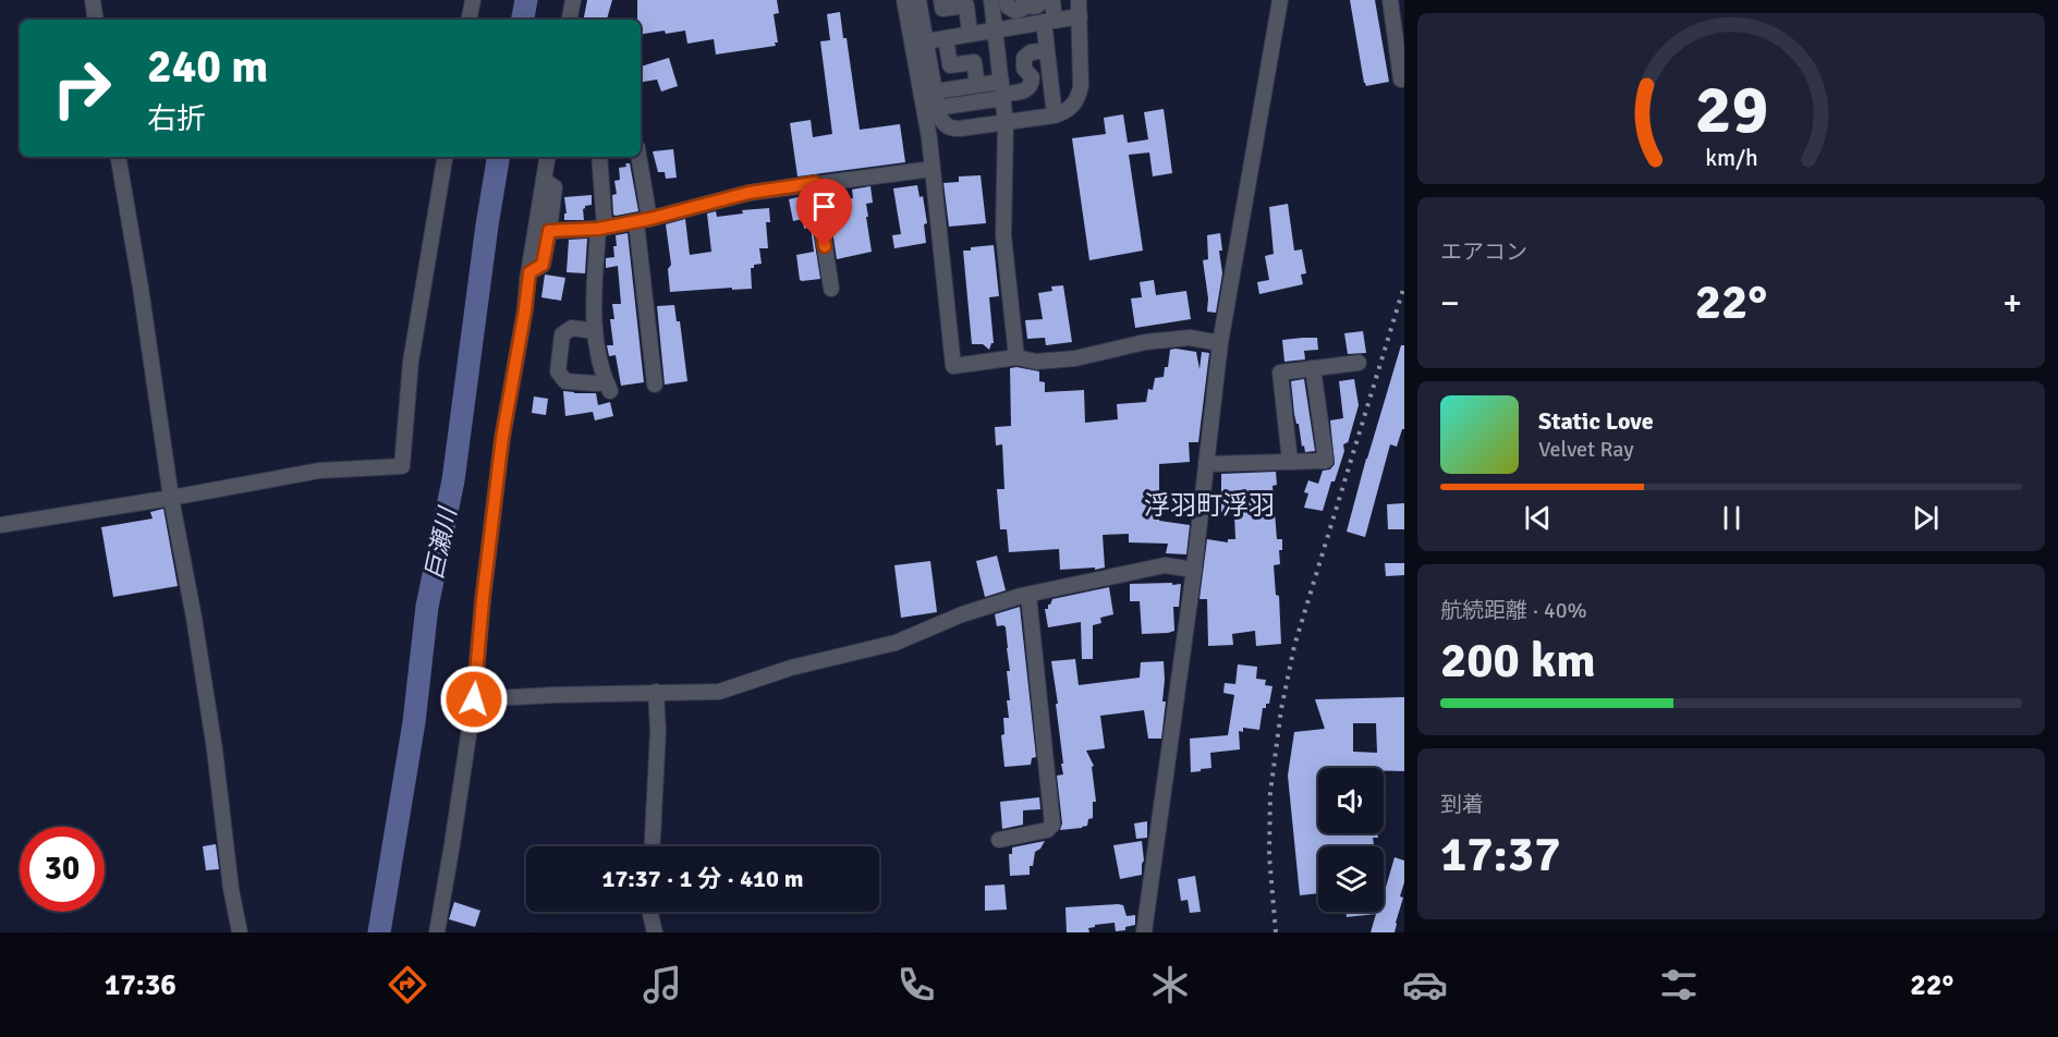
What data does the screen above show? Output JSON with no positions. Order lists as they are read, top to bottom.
{
  "districts": ["浮羽町浮羽"],
  "water": ["巨瀬川"],
  "page": {
    "turn": ["240 m", "右折"],
    "tile": [
      "エアコン",
      ["航続距離 · 40%", "200 km"],
      ["到着", "17:37"]
    ],
    "heat": ["−", "22°", "+"],
    "song": ["Static Love", "Velvet Ray"],
    "limit": "30",
    "trip": "17:37 · 1 分 · 410 m",
    "tabs": ["17:36", "22°"],
    "gauge": ["29", "km/h"]
  }
}
